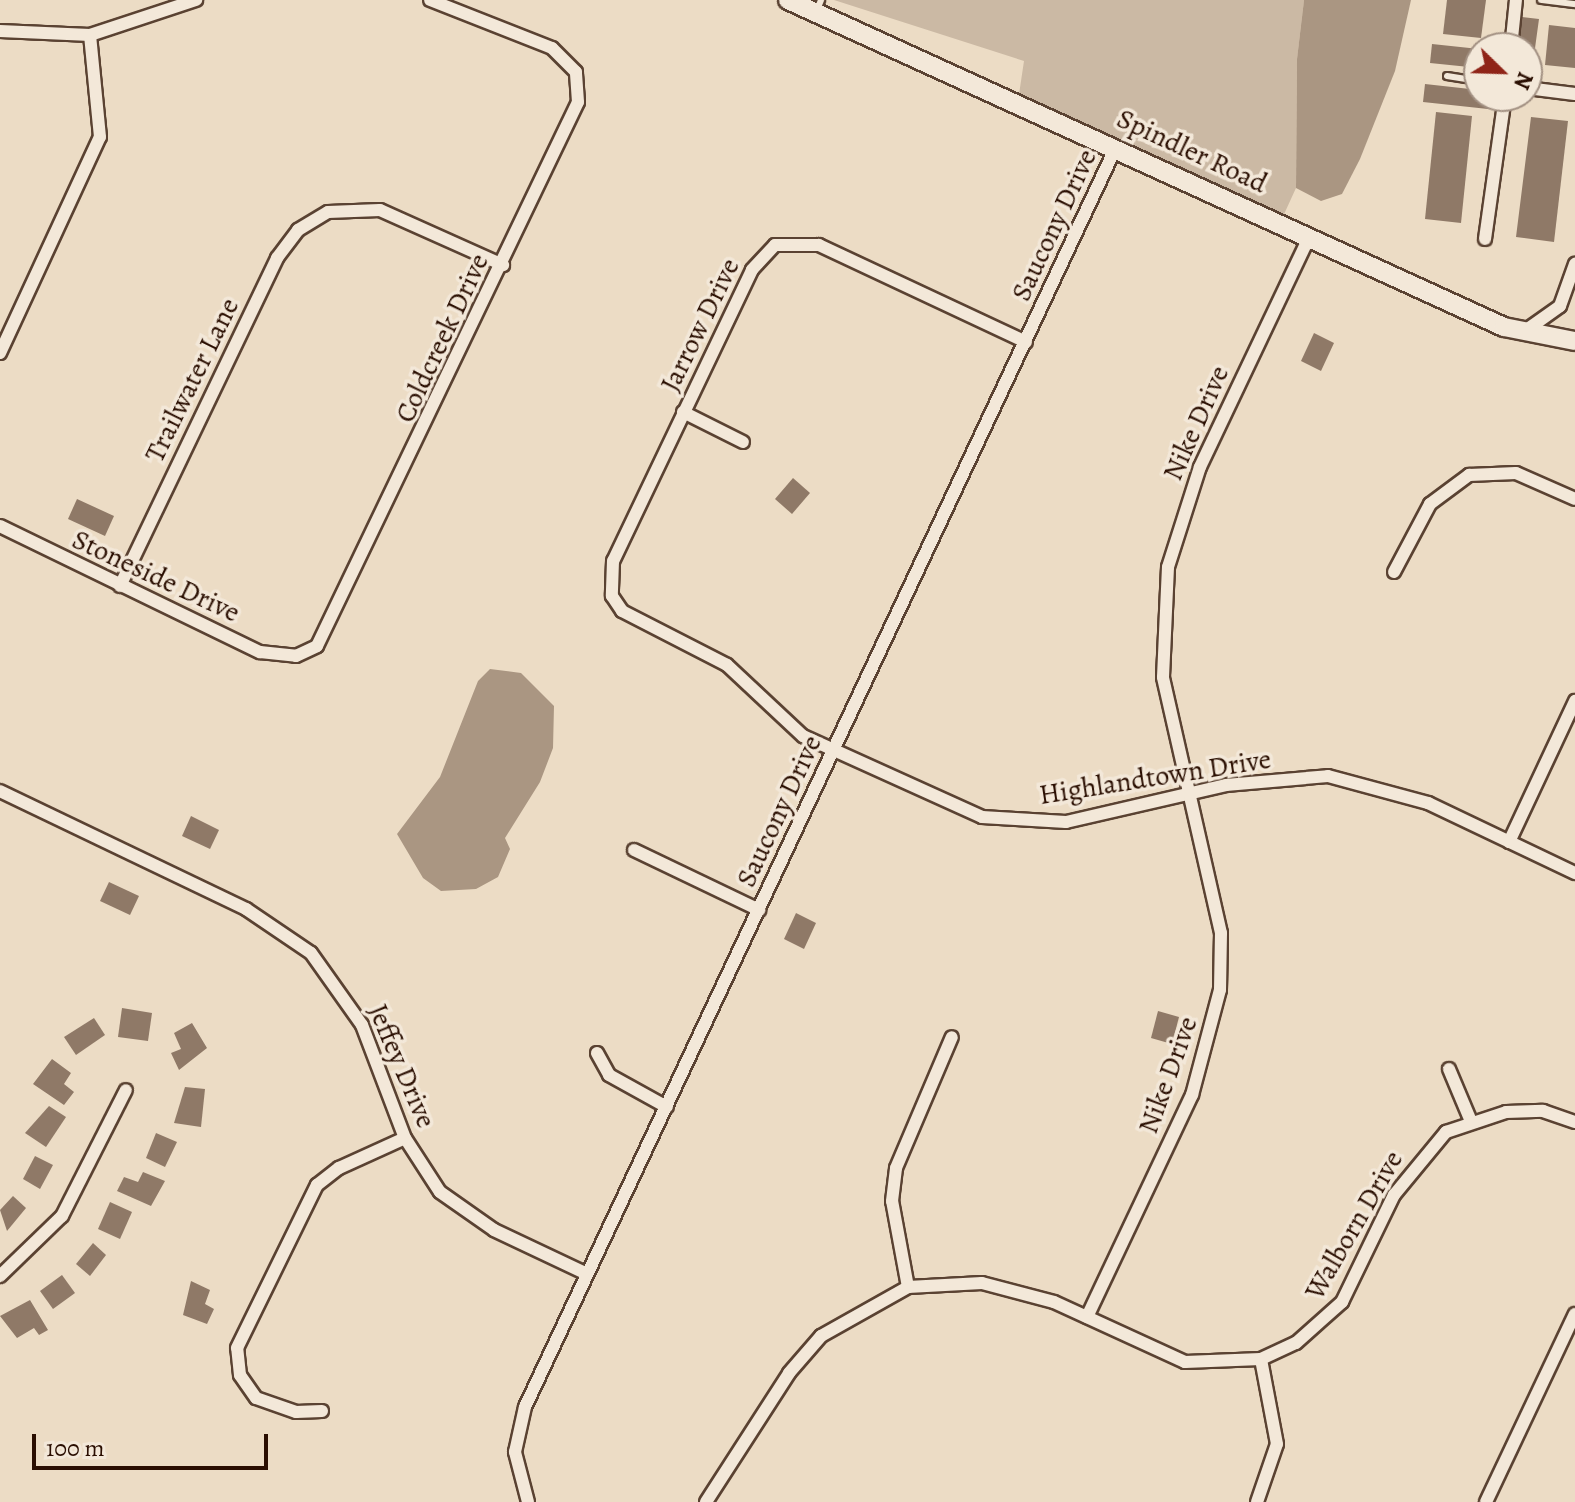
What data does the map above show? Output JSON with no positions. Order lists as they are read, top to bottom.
{
  "streets": {
    "street": [
      "Spindler Road",
      "Saucony Drive",
      "Jarrow Drive",
      "Coldcreek Drive",
      "Trailwater Lane",
      "Nike Drive",
      "Stoneside Drive",
      "Highlandtown Drive",
      "Jeffey Drive",
      "Walborn Drive"
    ]
  },
  "crossings": [
    ["Spindler Road", "Saucony Drive"],
    ["Spindler Road", "Nike Drive"],
    ["Saucony Drive", "Jarrow Drive"],
    ["Saucony Drive", "Highlandtown Drive"],
    ["Saucony Drive", "Jeffey Drive"],
    ["Jarrow Drive", "Highlandtown Drive"],
    ["Coldcreek Drive", "Trailwater Lane"],
    ["Coldcreek Drive", "Stoneside Drive"],
    ["Trailwater Lane", "Stoneside Drive"],
    ["Nike Drive", "Highlandtown Drive"],
    ["Nike Drive", "Walborn Drive"]
  ],
  "scale_bar": "100 m",
  "north": "bottom right"
}
